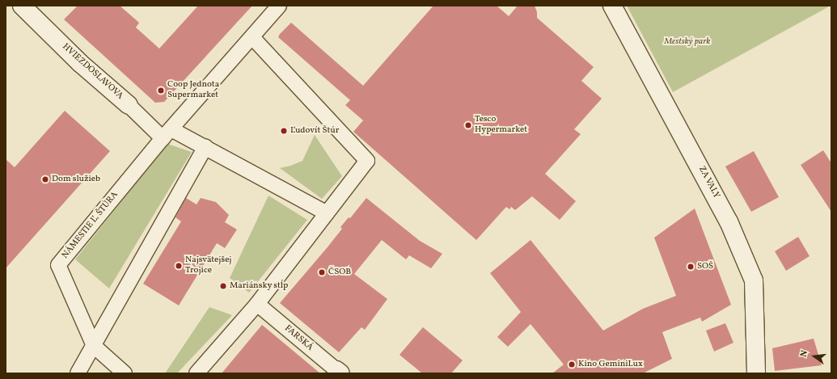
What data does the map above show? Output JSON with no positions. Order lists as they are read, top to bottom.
{
  "streets": {
    "street": [
      "HVIEZDOSLAVOVA",
      "ZA VALY",
      "NÁMESTIE Ľ. ŠTÚRA",
      "FARSKÁ"
    ]
  },
  "crossings": [
    ["HVIEZDOSLAVOVA", "NÁMESTIE Ľ. ŠTÚRA"]
  ],
  "parks": ["Mestský park"],
  "places": [
    "Coop Jednota Supermarket",
    "Tesco Hypermarket",
    "Ľudovít Štúr",
    "Dom služieb",
    "Najsvätejšej Trojice",
    "SOŠ",
    "ČSOB",
    "Mariánsky stĺp",
    "Kino GeminiLux"
  ],
  "north": "left"
}
